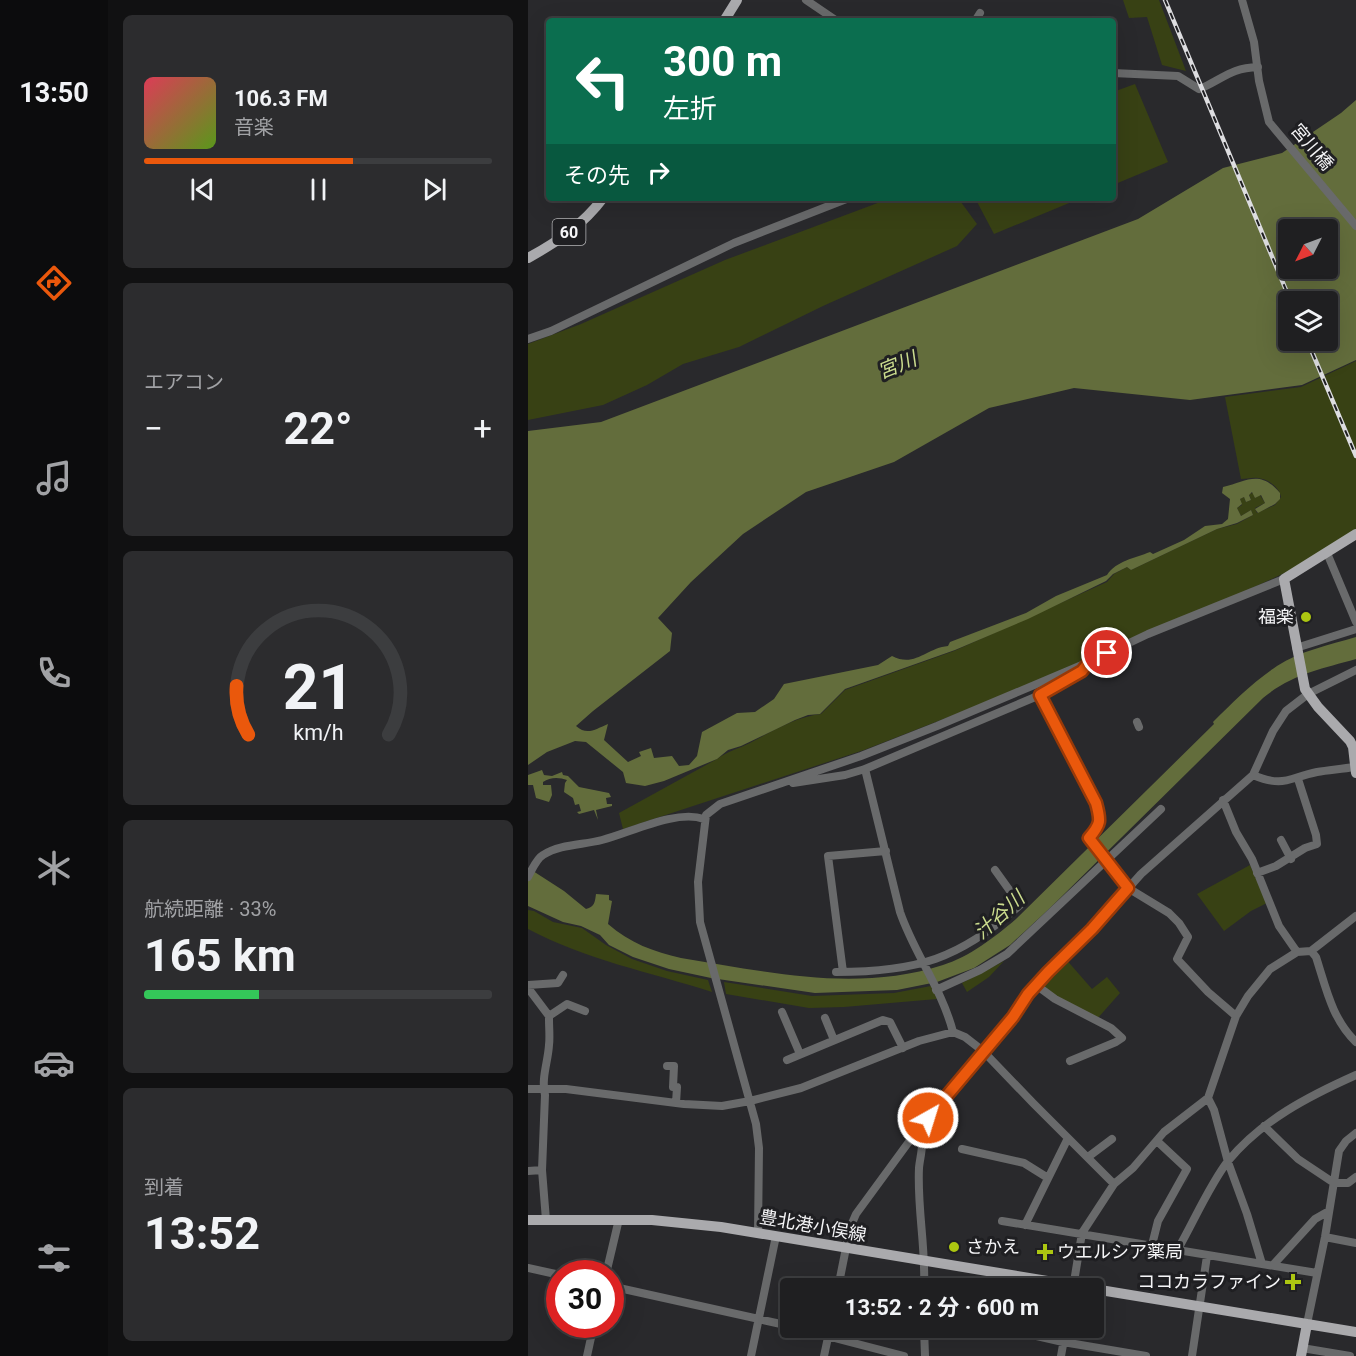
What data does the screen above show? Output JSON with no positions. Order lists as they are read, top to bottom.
{
  "streets": {
    "main road": ["60", "豊北港小俣線"],
    "street": ["宮川橋"]
  },
  "water": ["宮川", "汁谷川"],
  "places": {
    "other": ["福楽", "さかえ"],
    "health": ["ウエルシア薬局", "ココカラファイン"]
  },
  "north": "bottom left",
  "page": {
    "tabs": "13:50",
    "turn": ["300 m", "左折"],
    "song": ["106.3 FM", "音楽"],
    "then": "その先",
    "tile": [
      "エアコン",
      ["航続距離 · 33%", "165 km"],
      ["到着", "13:52"]
    ],
    "heat": ["−", "22°", "+"],
    "limit": "30",
    "trip": "13:52 · 2 分 · 600 m",
    "gauge": ["21", "km/h"]
  }
}
